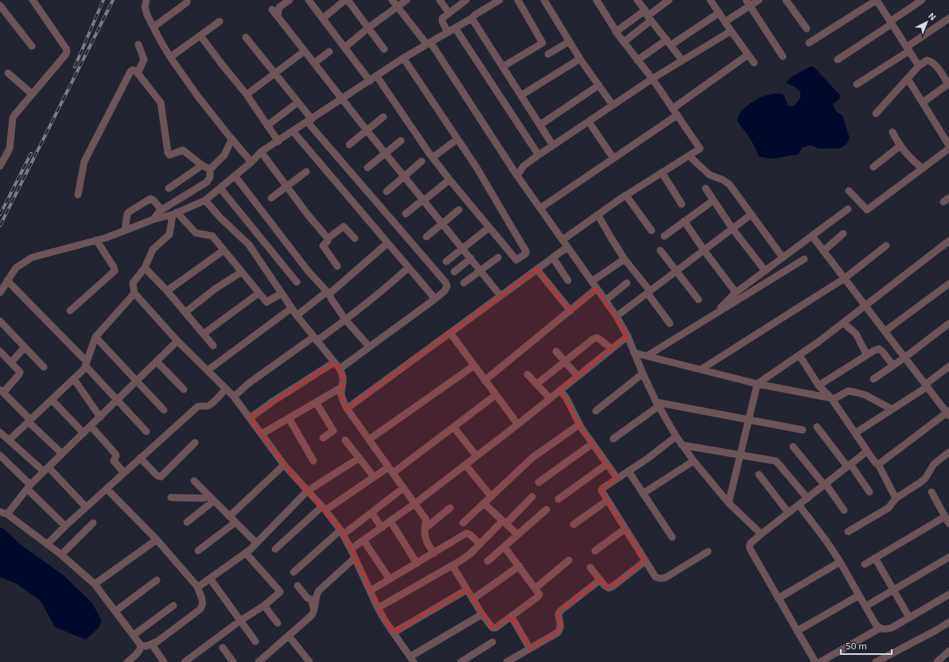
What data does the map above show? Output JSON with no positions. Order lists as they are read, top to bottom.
{
  "scale_bar": "50 m",
  "north": "top right"
}
